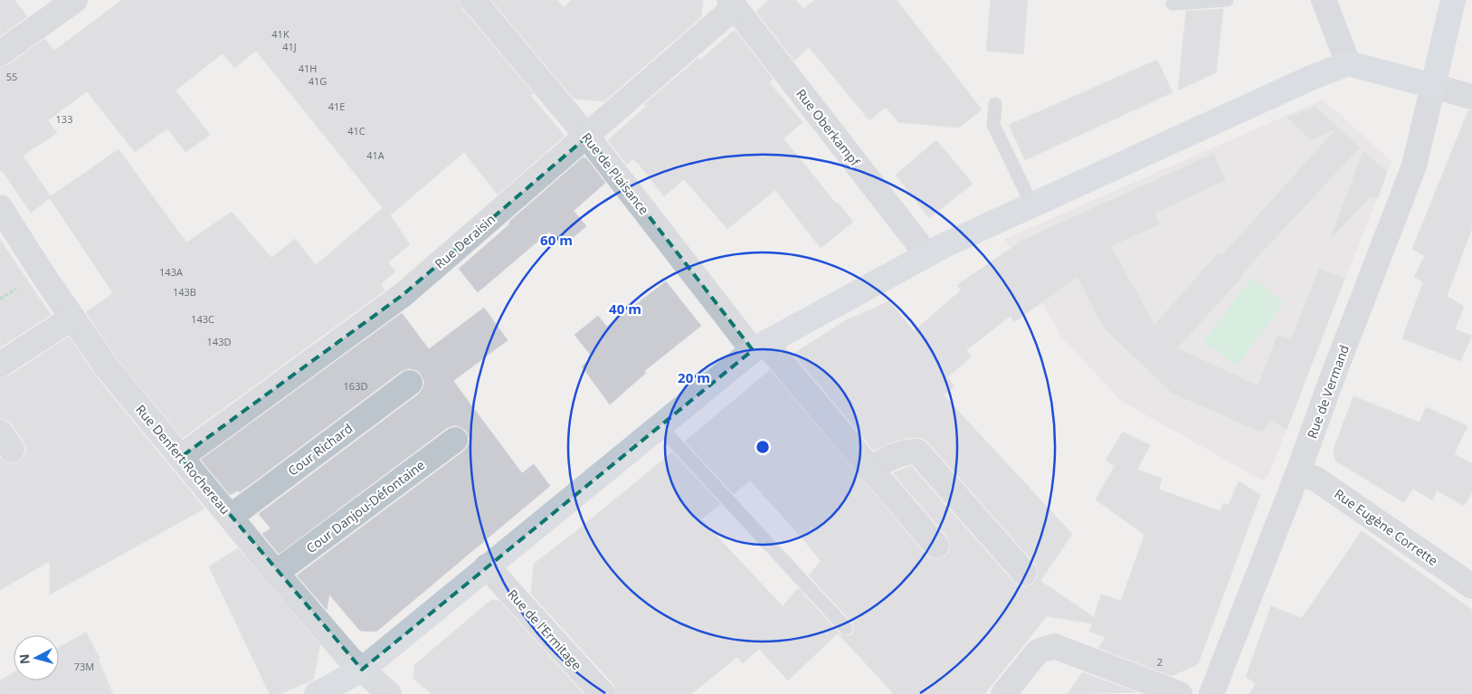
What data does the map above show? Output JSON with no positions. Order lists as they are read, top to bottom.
{
  "streets": {
    "street": [
      "Rue Oberkampf",
      "Rue de Plaisance",
      "Rue Deraisin",
      "Rue de Vermand",
      "Cour Richard",
      "Rue Denfert Rochereau",
      "Cour Danjou-Défontaine",
      "Rue Eugène Corrette",
      "Rue de l'Ermitage"
    ]
  },
  "crossings": [
    ["Rue Oberkampf", "Rue Deraisin"],
    ["Rue de Plaisance", "Rue Deraisin"],
    ["Rue Deraisin", "Rue Denfert Rochereau"],
    ["Rue de Vermand", "Rue Eugène Corrette"],
    ["Cour Richard", "Rue Denfert Rochereau"],
    ["Rue Denfert Rochereau", "Cour Danjou-Défontaine"]
  ],
  "house_numbers": [
    "41K",
    "41J",
    "41H",
    "55",
    "41G",
    "41E",
    "133",
    "41C",
    "41A",
    "143A",
    "143B",
    "143C",
    "143D",
    "163D",
    "2",
    "73M"
  ],
  "north": "left",
  "rings": ["60 m", "40 m", "20 m"]
}
